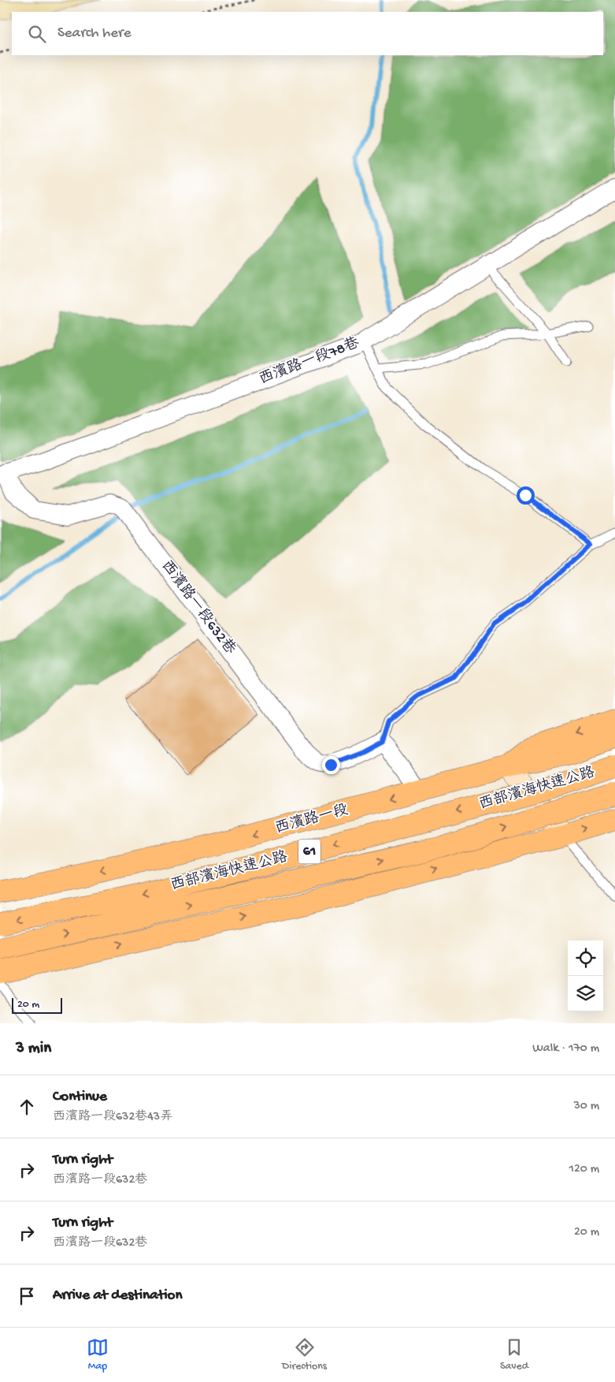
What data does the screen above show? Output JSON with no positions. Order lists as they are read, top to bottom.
{
  "streets": {
    "main road": ["西部濱海快速公路", "西濱路一段", "61"],
    "street": ["西濱路一段78巷", "西濱路一段632巷"]
  },
  "crossings": [
    ["西濱路一段78巷", "西濱路一段632巷"]
  ],
  "scale_bar": "20 m",
  "page": {
    "search": "Search here",
    "scale": "20 m",
    "heading": ["3 min", "Walk · 170 m"],
    "list": [
      ["Continue", "西濱路一段632巷43弄", "30 m"],
      ["Turn right", "西濱路一段632巷", "120 m"],
      ["Turn right", "西濱路一段632巷", "20 m"],
      "Arrive at destination"
    ],
    "nav": ["Map", "Directions", "Saved"]
  }
}
